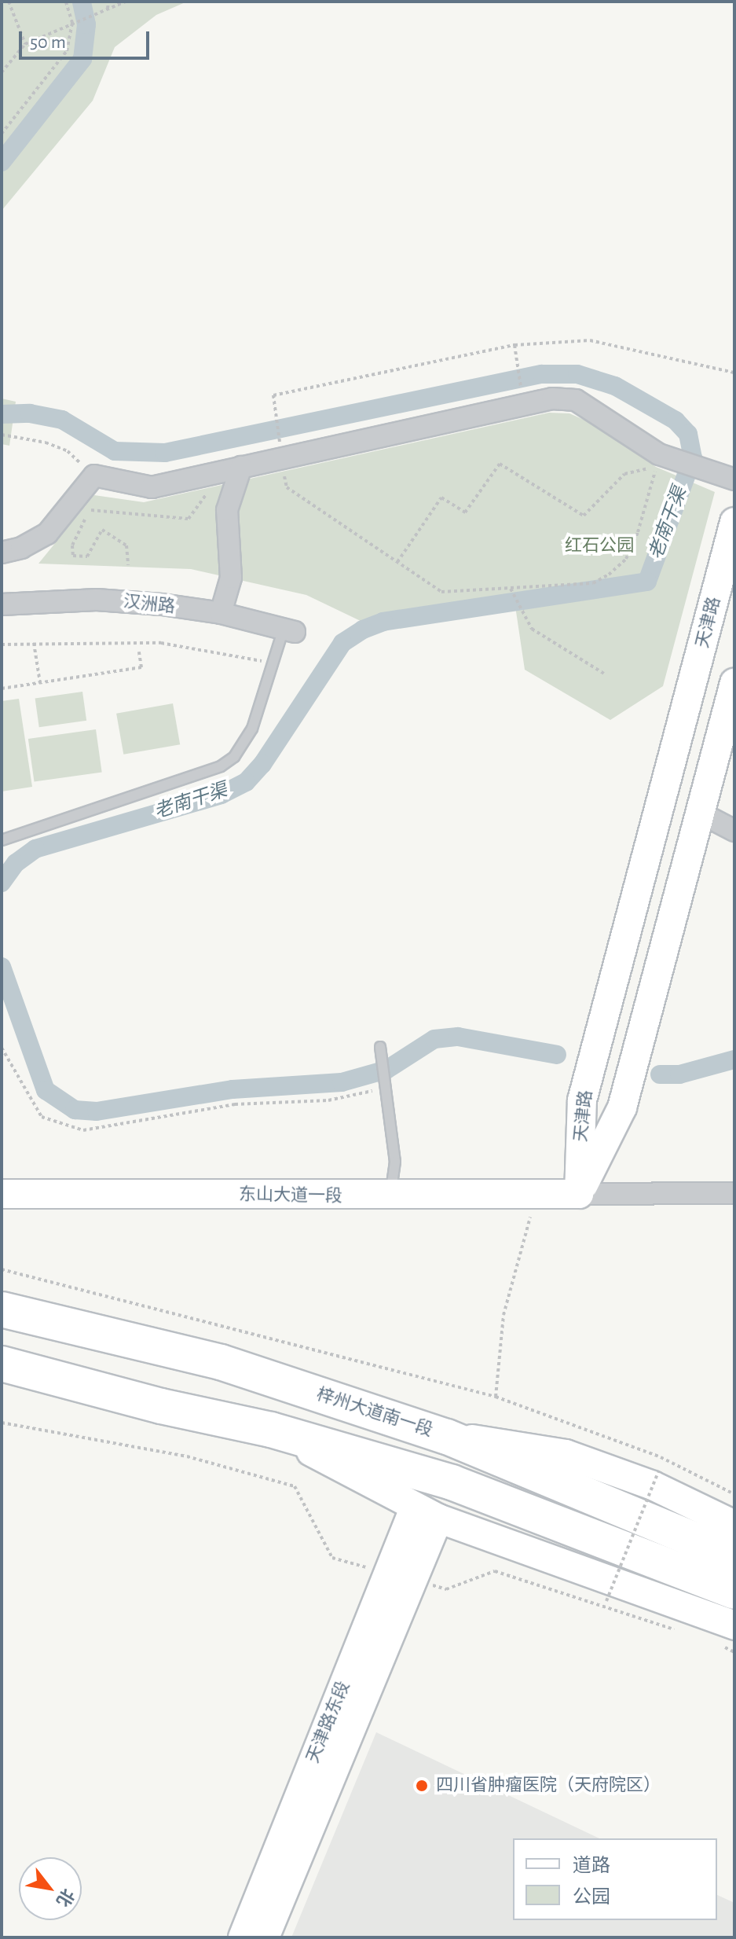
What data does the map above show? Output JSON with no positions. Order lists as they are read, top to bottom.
{
  "streets": {
    "highway": ["梓州大道南一段"],
    "street": [
      "汉洲路",
      "天津路",
      "东山大道一段",
      "天津路东段"
    ]
  },
  "crossings": [
    ["天津路", "东山大道一段"]
  ],
  "water": ["老南干渠"],
  "parks": ["红石公园"],
  "places": ["四川省肿瘤医院（天府院区）"],
  "legend": ["道路", "公园"],
  "scale_bar": "50 m",
  "north": "bottom right"
}
